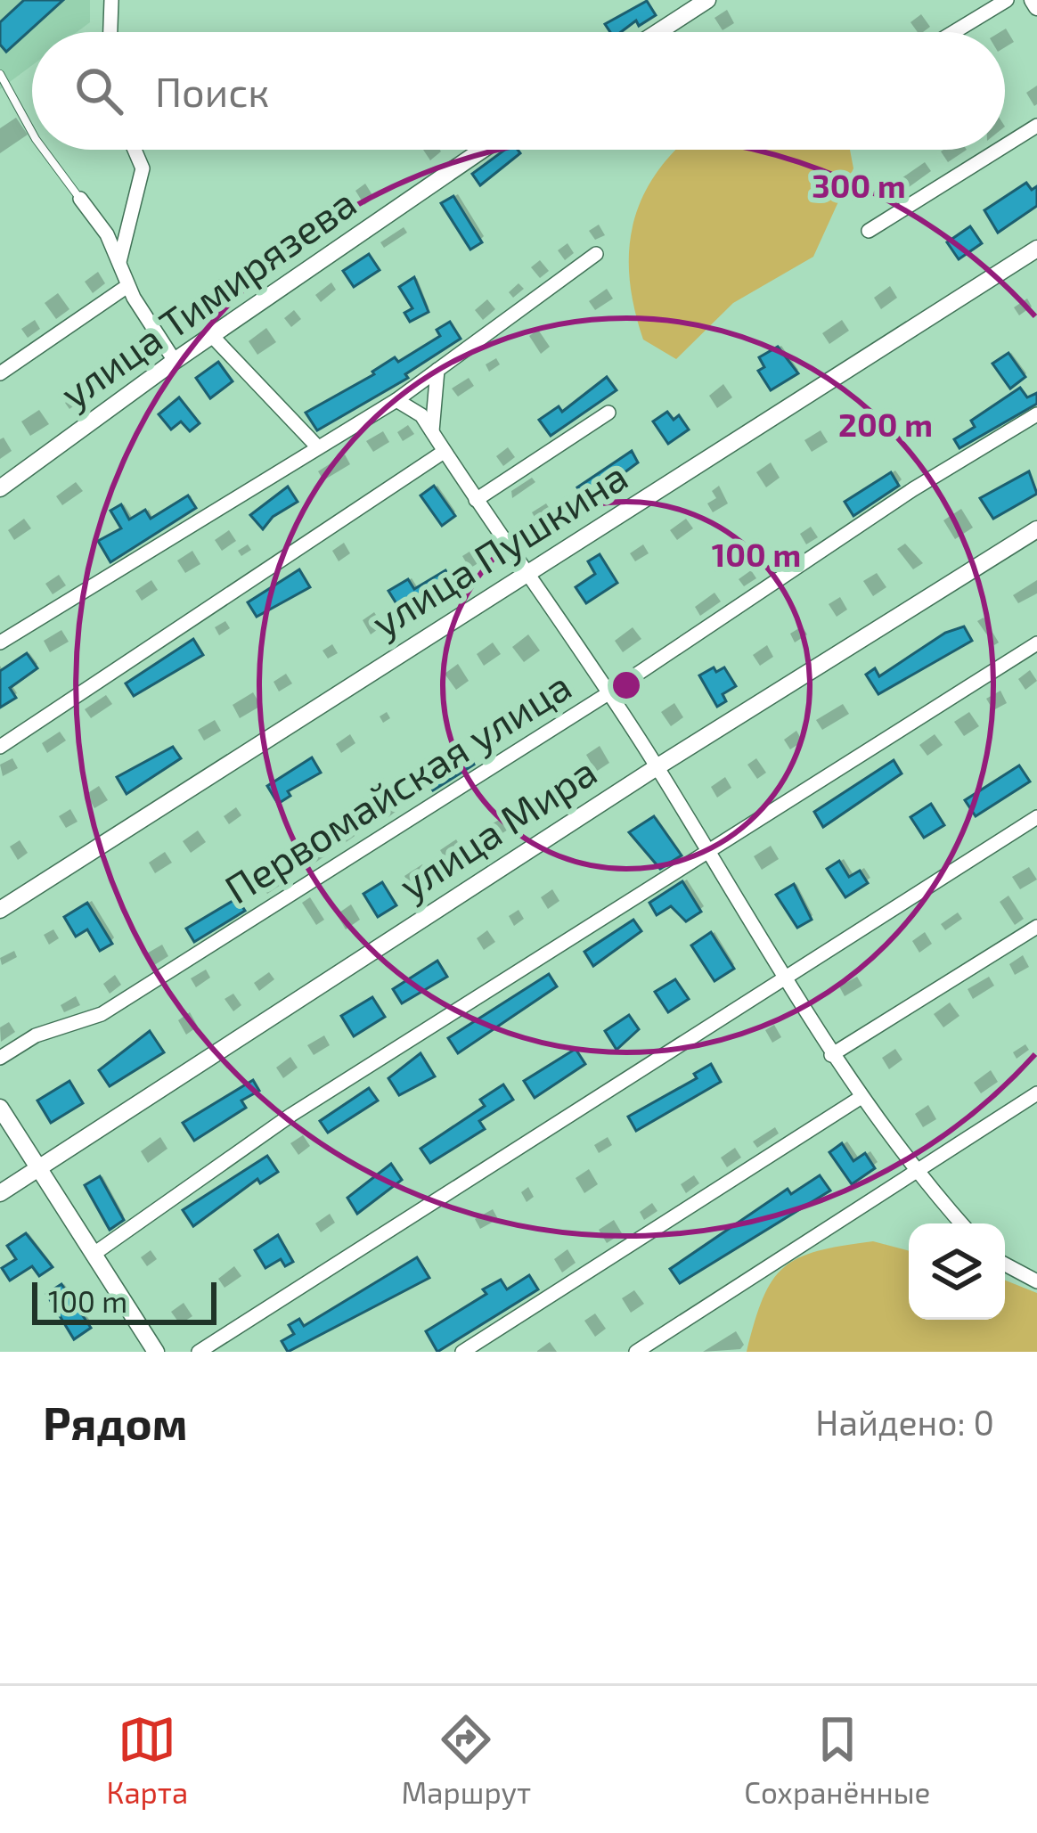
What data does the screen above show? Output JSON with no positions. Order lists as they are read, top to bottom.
{
  "streets": {
    "street": [
      "улица Тимирязева",
      "улица Пушкина",
      "Первомайская улица",
      "улица Мира"
    ]
  },
  "scale_bar": "100 m",
  "page": {
    "search": "Поиск",
    "scale": "100 m",
    "heading": ["Рядом", "Найдено: 0"],
    "nav": ["Карта", "Маршрут", "Сохранённые"]
  },
  "rings": ["300 m", "200 m", "100 m"]
}
